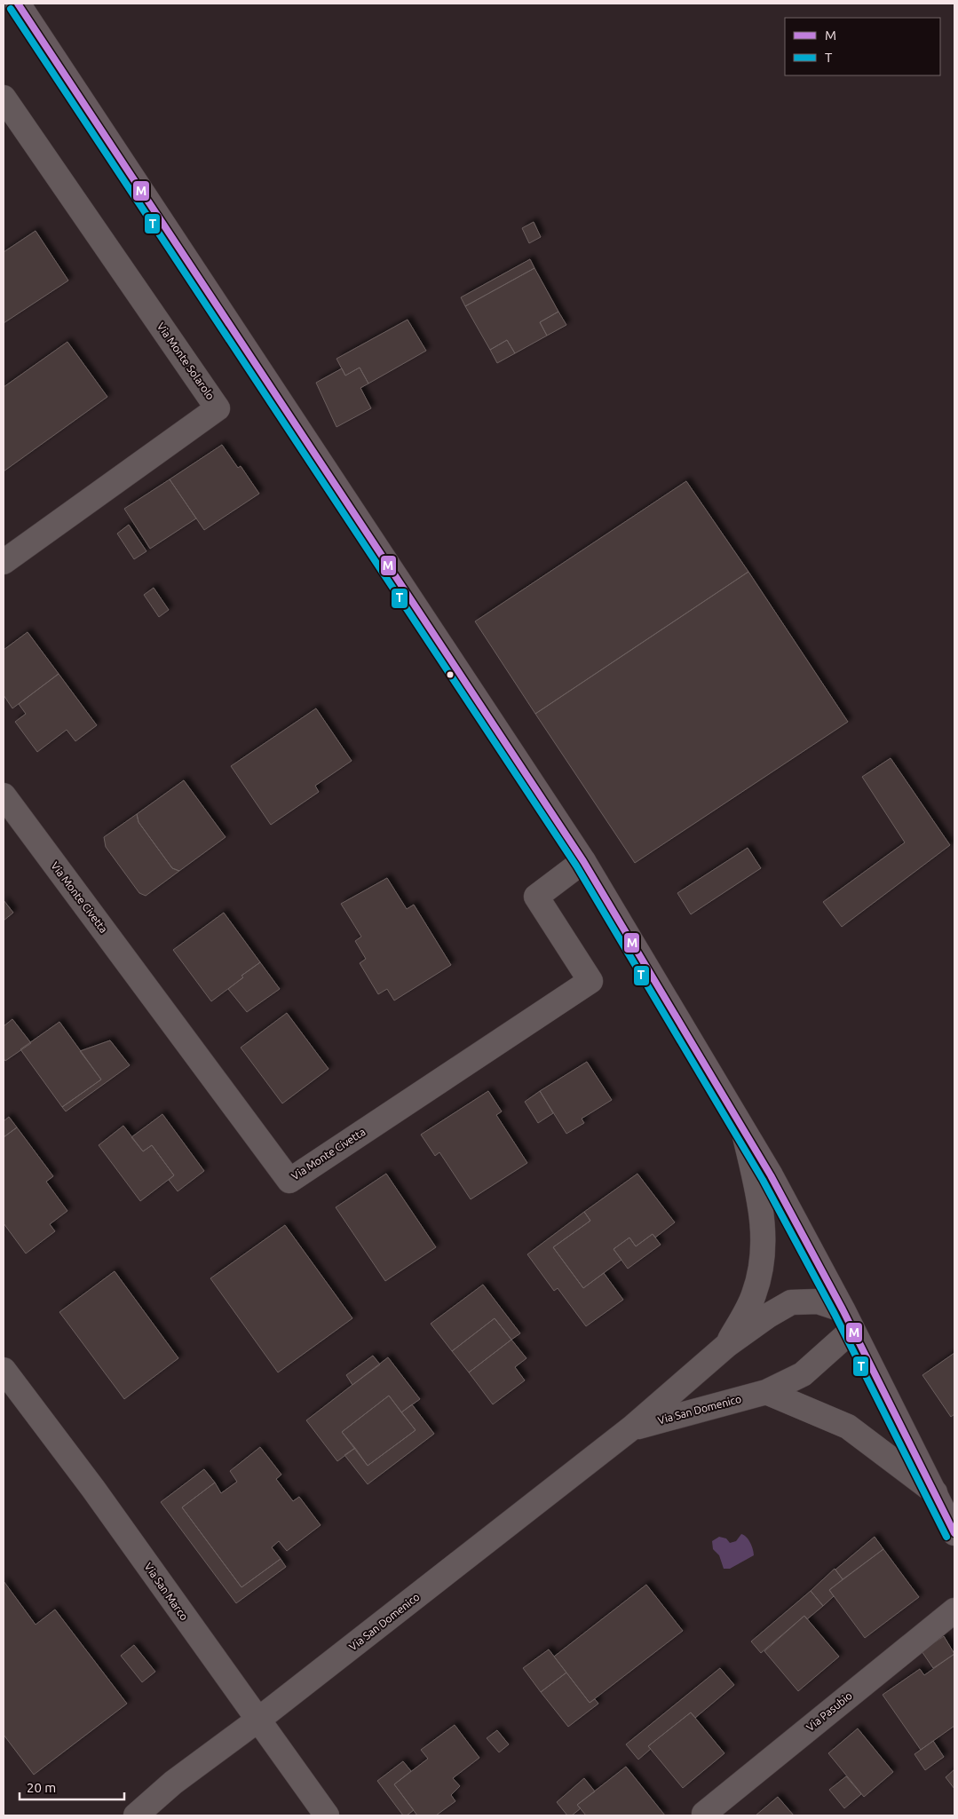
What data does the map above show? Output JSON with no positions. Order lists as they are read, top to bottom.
{
  "streets": {
    "street": [
      "Via Monte Solarolo",
      "Via Monte Civetta",
      "Via San Domenico",
      "Via San Marco",
      "Via Pasubio"
    ]
  },
  "crossings": [
    ["Via San Domenico", "Via San Marco"]
  ],
  "lines": ["transit line M", "transit line T"],
  "legend": ["M", "T"],
  "scale_bar": "20 m"
}
